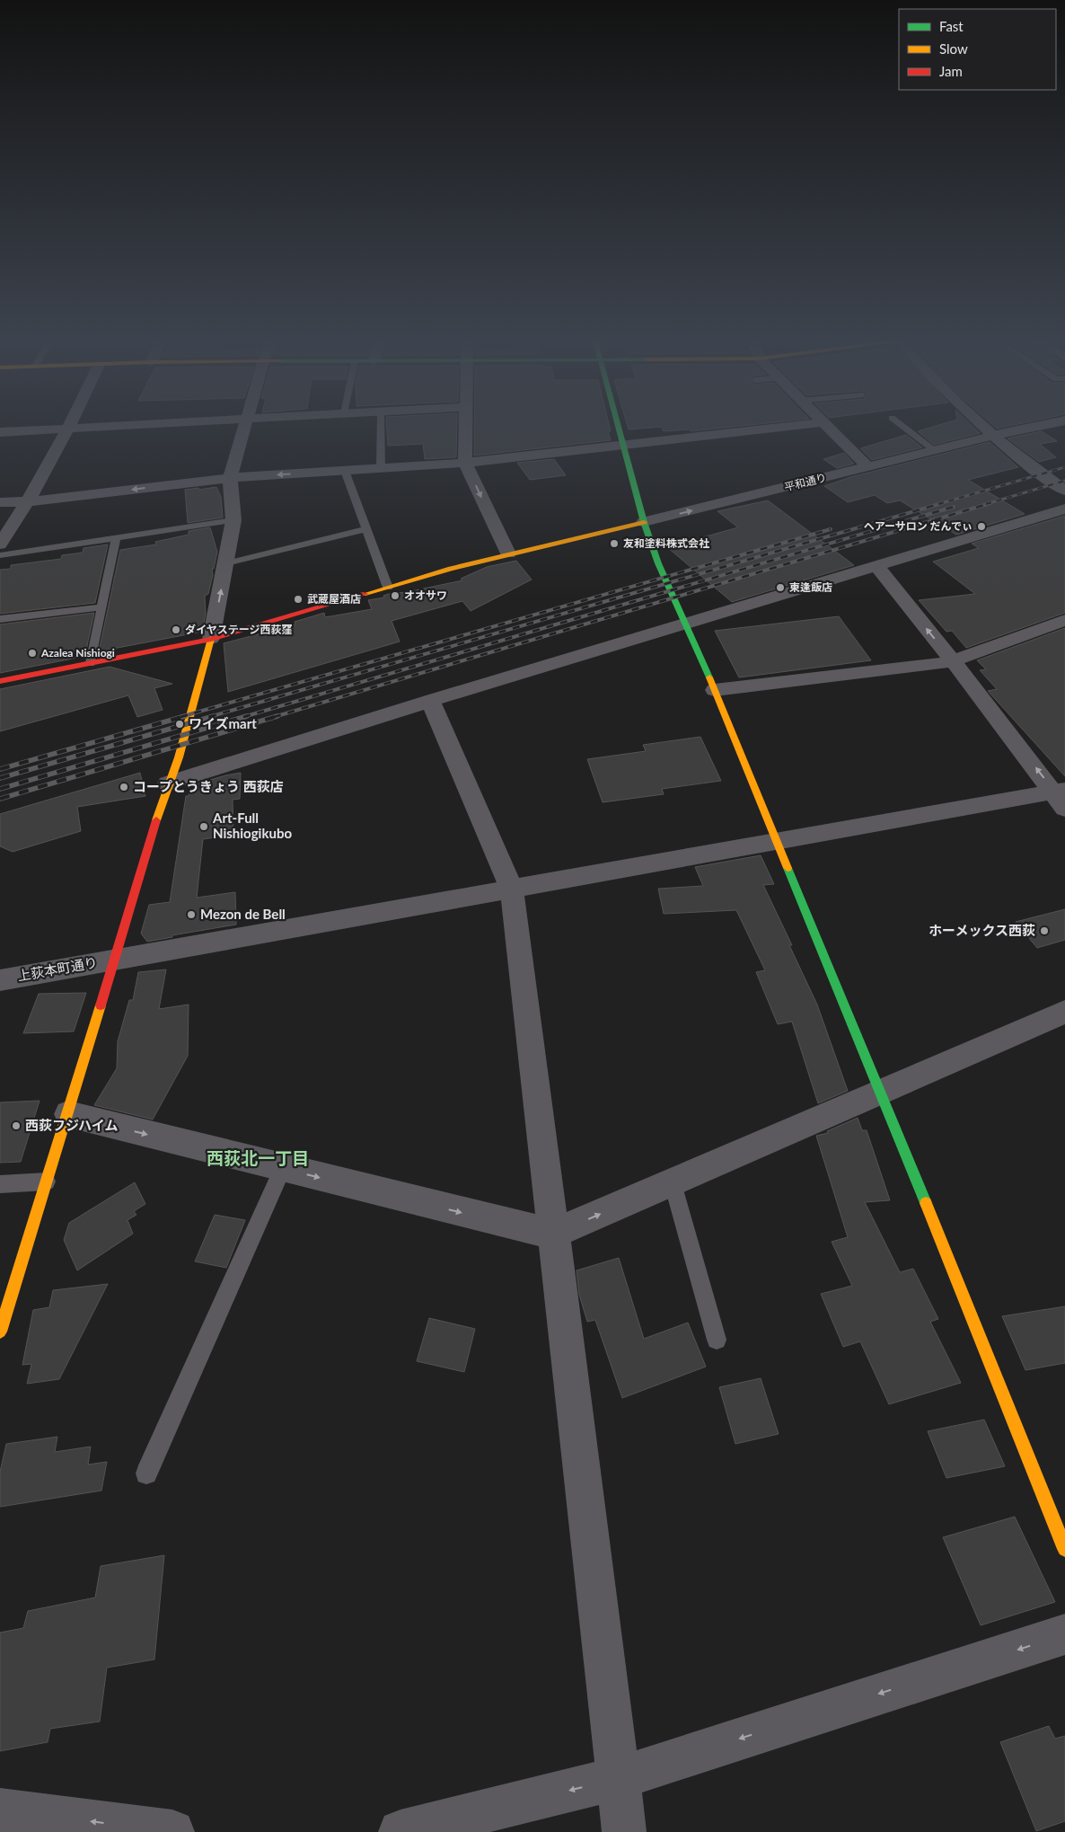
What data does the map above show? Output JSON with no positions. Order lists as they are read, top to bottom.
{
  "streets": {
    "street": ["平和通り", "上荻本町通り"]
  },
  "districts": ["西荻北一丁目"],
  "places": [
    "ヘアーサロン だんでぃ",
    "友和塗料株式会社",
    "東逢飯店",
    "オオサワ",
    "武蔵屋酒店",
    "ダイヤステージ西荻窪",
    "Azalea Nishiogi",
    "ワイズmart",
    "コープとうきょう 西荻店",
    "Art-Full Nishiogikubo",
    "Mezon de Bell",
    "ホーメックス西荻",
    "西荻フジハイム"
  ],
  "legend": ["Fast", "Slow", "Jam"]
}
